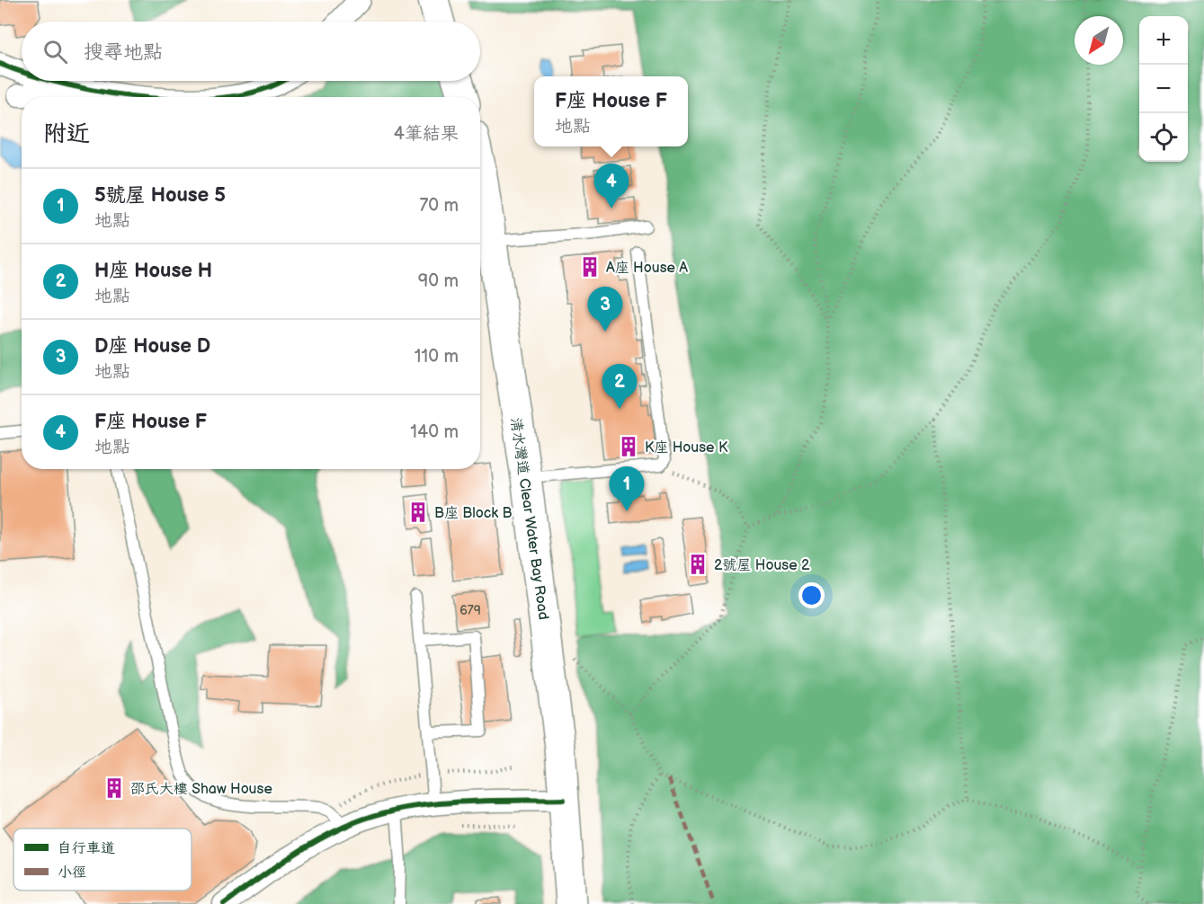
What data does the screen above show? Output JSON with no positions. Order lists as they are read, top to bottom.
{
  "streets": {
    "main road": ["清水灣道 Clear Water Bay Road"]
  },
  "places": {
    "building": [
      "A座 House A",
      "K座 House K",
      "B座 Block B",
      "2號屋 House 2",
      "邵氏大樓 Shaw House"
    ]
  },
  "house_numbers": ["679"],
  "legend": ["自行車道", "小徑"],
  "north": "bottom left",
  "page": {
    "map_buttons": ["+", "−"],
    "search": "搜尋地點",
    "popup": ["F座 House F", "地點"],
    "heading": ["附近", "4筆結果"],
    "pins": [
      "4",
      "3",
      "2",
      "1"
    ],
    "list": [
      {
        "mark": "1",
        "name": "5號屋 House 5",
        "note": "地點",
        "value": "70 m"
      },
      {
        "mark": "2",
        "name": "H座 House H",
        "note": "地點",
        "value": "90 m"
      },
      {
        "mark": "3",
        "name": "D座 House D",
        "note": "地點",
        "value": "110 m"
      },
      {
        "mark": "4",
        "name": "F座 House F",
        "note": "地點",
        "value": "140 m"
      }
    ]
  }
}
